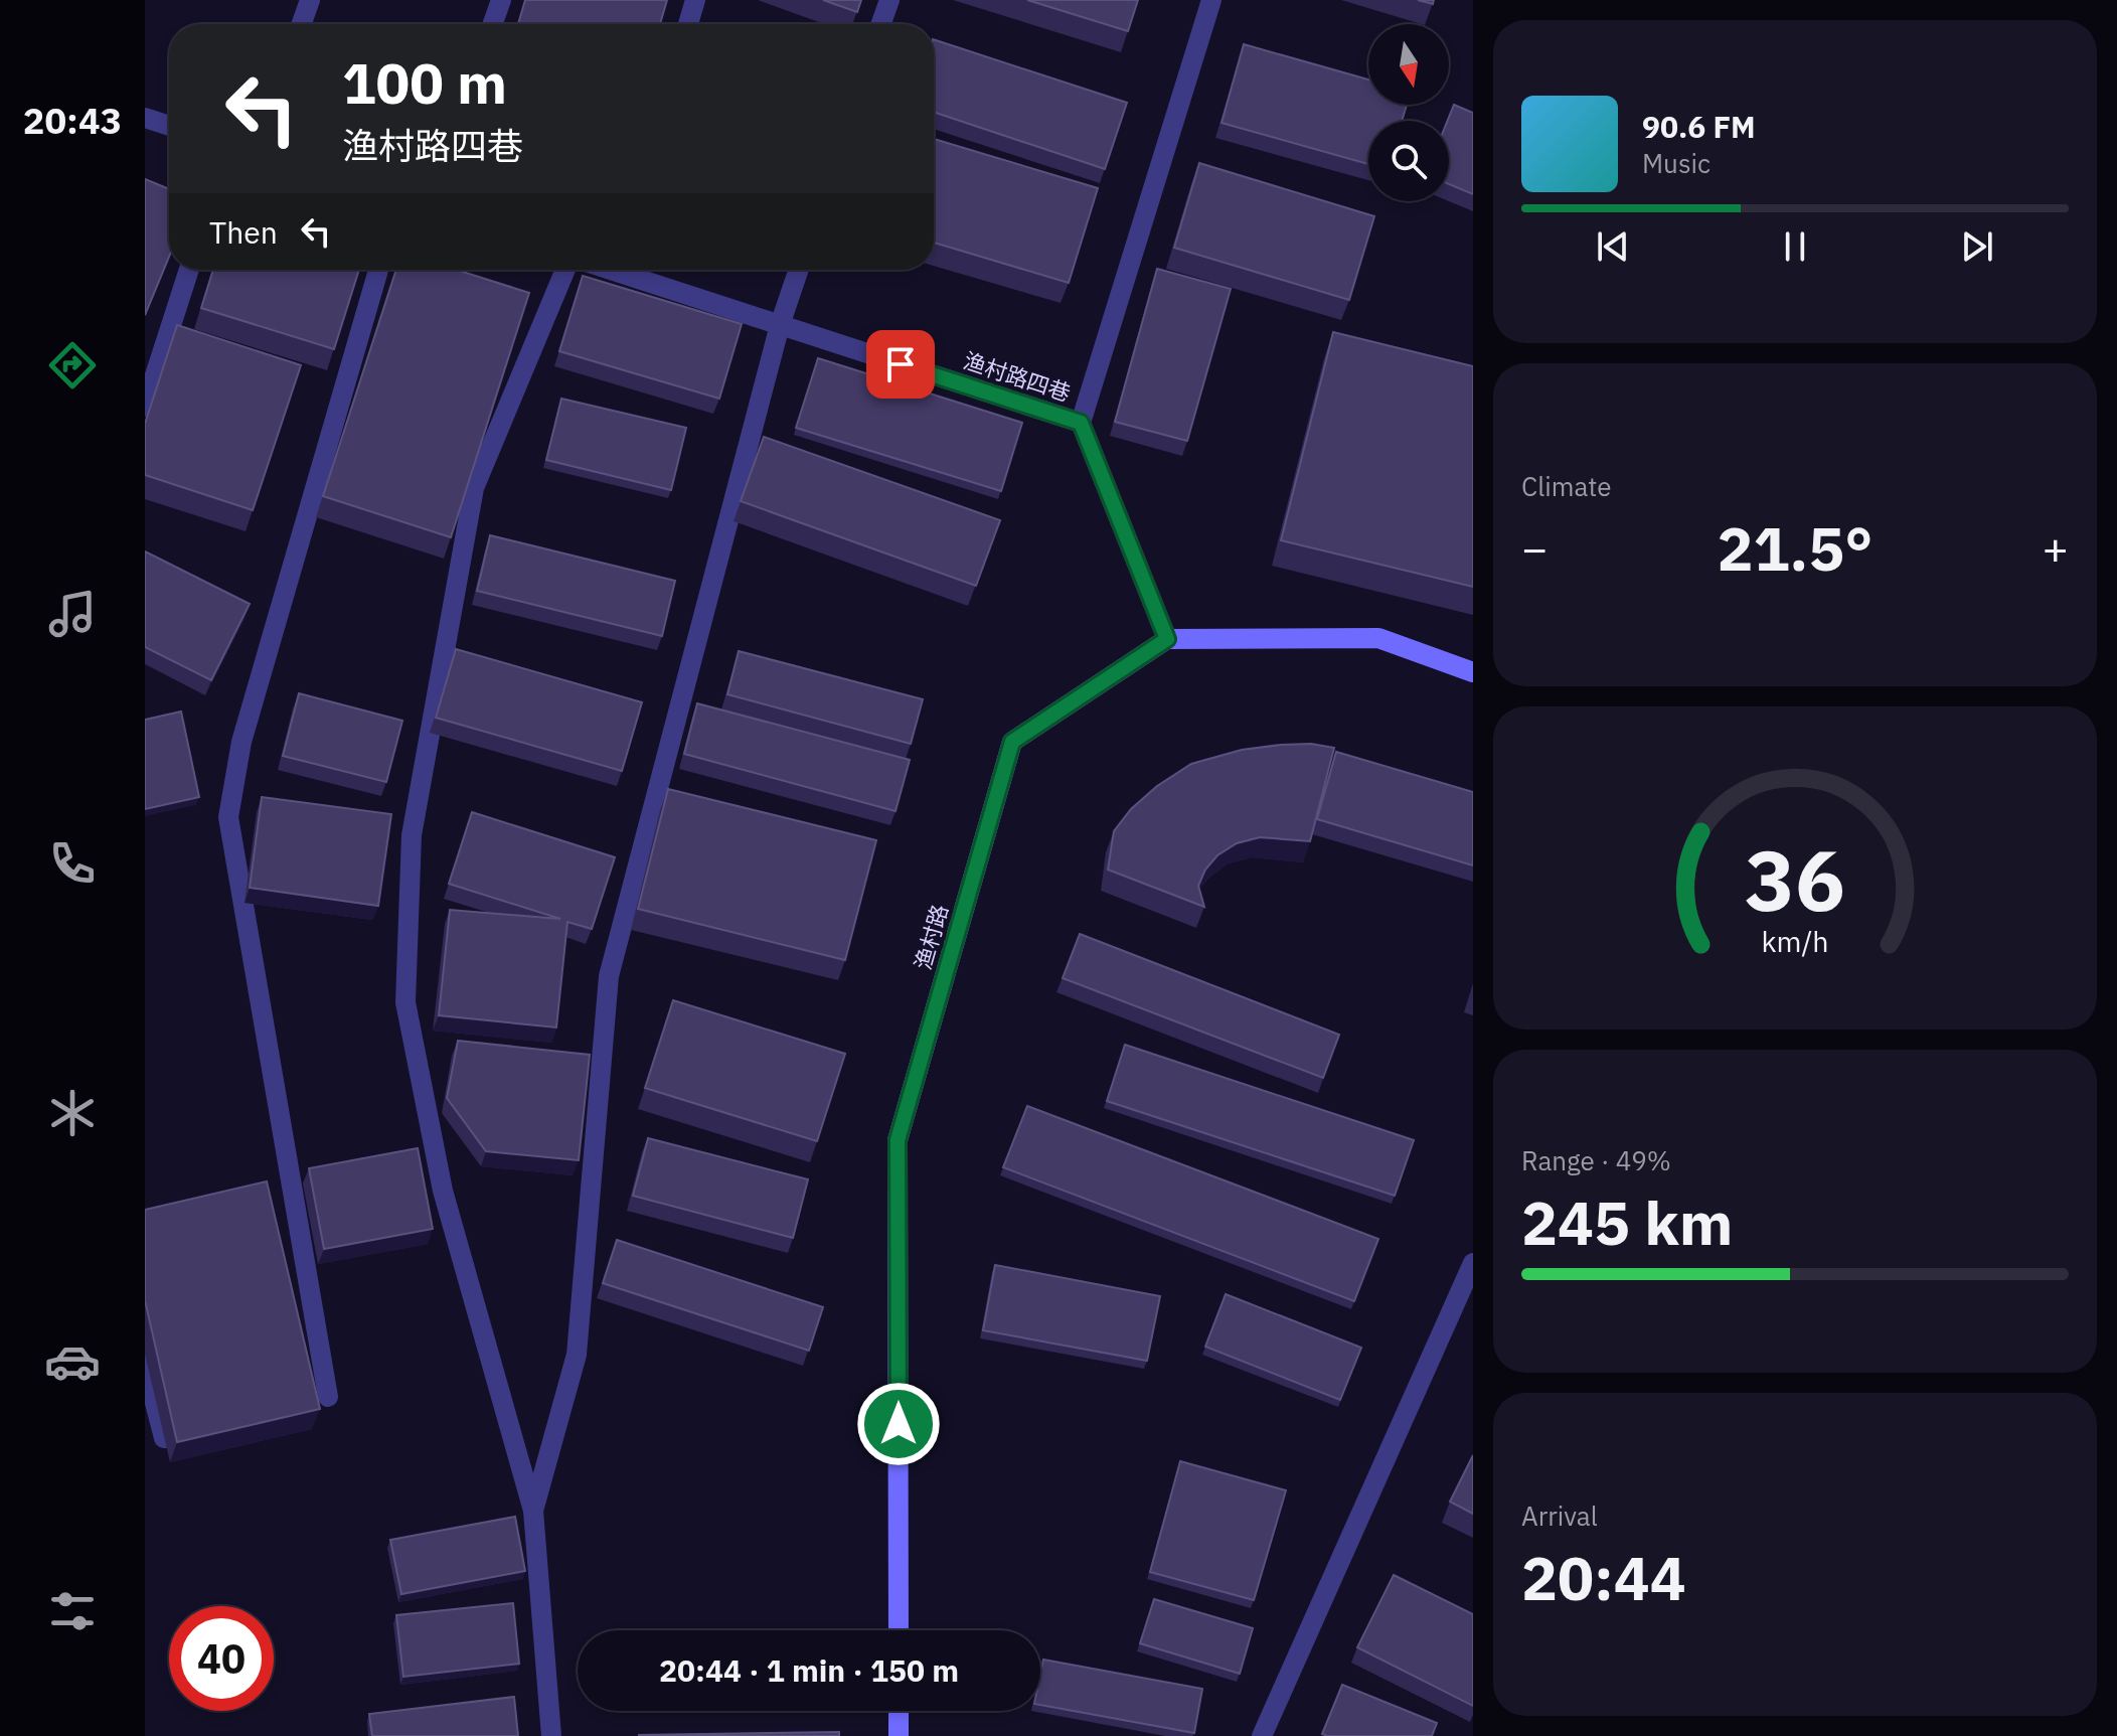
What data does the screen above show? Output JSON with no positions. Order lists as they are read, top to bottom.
{
  "streets": {
    "street": ["渔村路四巷", "渔村路"]
  },
  "crossings": [
    ["渔村路四巷", "渔村路"]
  ],
  "north": "bottom",
  "page": {
    "tabs": "20:43",
    "turn": ["100 m", "渔村路四巷"],
    "song": ["90.6 FM", "Music"],
    "then": "Then",
    "tile": [
      "Climate",
      ["Range · 49%", "245 km"],
      ["Arrival", "20:44"]
    ],
    "heat": ["−", "21.5°", "+"],
    "limit": "40",
    "trip": "20:44 · 1 min · 150 m",
    "gauge": ["36", "km/h"]
  }
}
